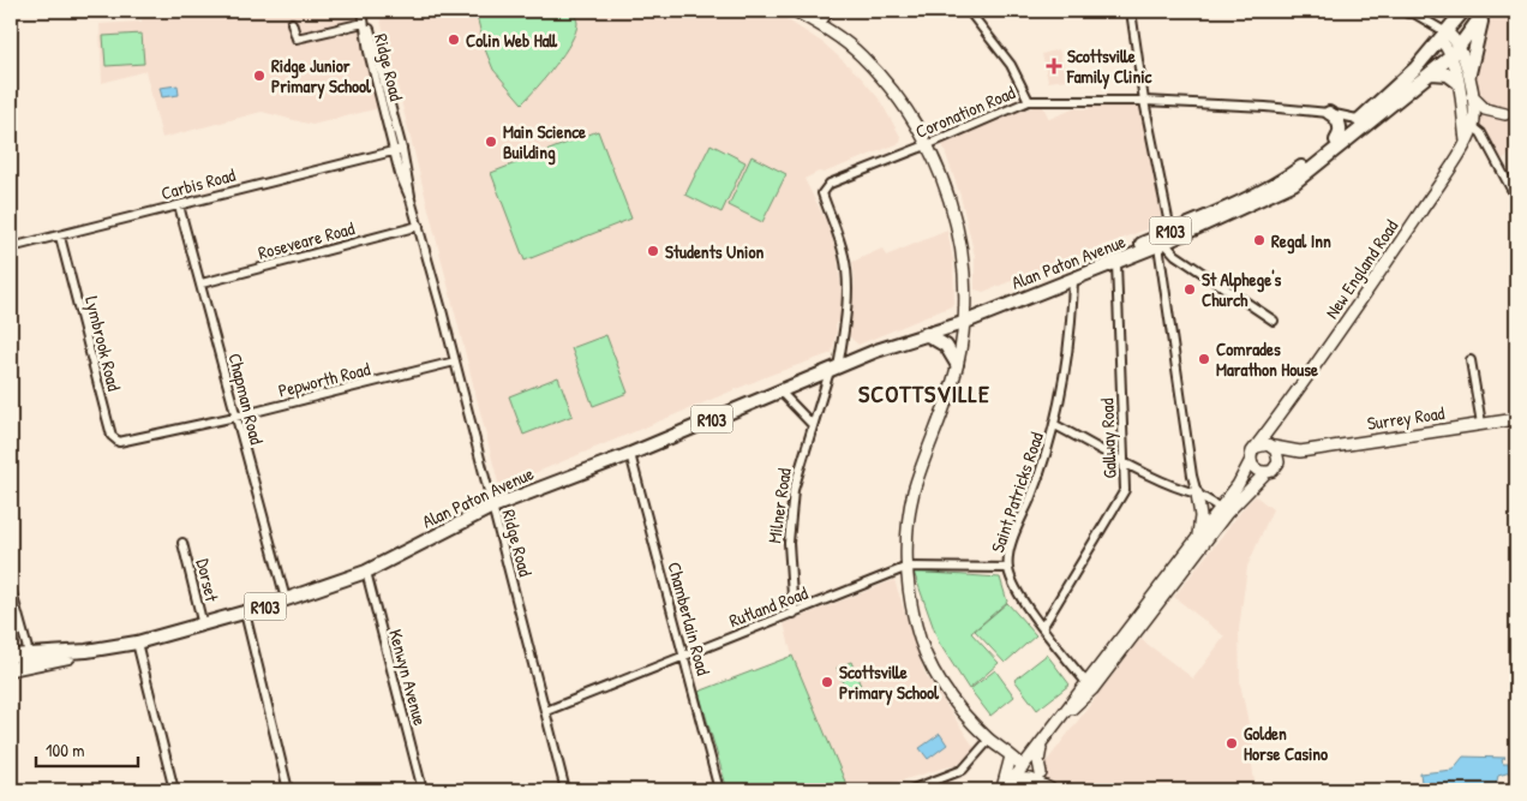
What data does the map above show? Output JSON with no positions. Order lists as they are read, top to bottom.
{
  "streets": {
    "main road": ["R103", "Alan Paton Avenue"],
    "street": [
      "Ridge Road",
      "Coronation Road",
      "Carbis Road",
      "Roseveare Road",
      "New England Road",
      "Lymbrook Road",
      "Pepworth Road",
      "Chapman Road",
      "Surrey Road",
      "Gallway Road",
      "Saint Patricks Road",
      "Milner Road",
      "Dorset",
      "Rutland Road",
      "Chamberlain Road",
      "Kenwyn Avenue"
    ]
  },
  "crossings": [
    ["Ridge Road", "Carbis Road"],
    ["Ridge Road", "Roseveare Road"],
    ["Ridge Road", "Alan Paton Avenue"],
    ["Ridge Road", "Pepworth Road"],
    ["Ridge Road", "Rutland Road"],
    ["Coronation Road", "Alan Paton Avenue"],
    ["Coronation Road", "Milner Road"],
    ["Carbis Road", "Lymbrook Road"],
    ["Carbis Road", "Chapman Road"],
    ["Roseveare Road", "Chapman Road"],
    ["Alan Paton Avenue", "New England Road"],
    ["Alan Paton Avenue", "Chapman Road"],
    ["Alan Paton Avenue", "Gallway Road"],
    ["Alan Paton Avenue", "Saint Patricks Road"],
    ["Alan Paton Avenue", "Milner Road"],
    ["Alan Paton Avenue", "Dorset"],
    ["Alan Paton Avenue", "Chamberlain Road"],
    ["Alan Paton Avenue", "Kenwyn Avenue"],
    ["New England Road", "Surrey Road"],
    ["Lymbrook Road", "Pepworth Road"],
    ["Pepworth Road", "Chapman Road"],
    ["Gallway Road", "Saint Patricks Road"],
    ["Saint Patricks Road", "Rutland Road"],
    ["Milner Road", "Rutland Road"],
    ["Rutland Road", "Chamberlain Road"]
  ],
  "districts": ["SCOTTSVILLE"],
  "places": {
    "other": [
      "Colin Web Hall",
      "Ridge Junior Primary School",
      "Main Science Building",
      "Regal Inn",
      "Students Union",
      "St Alphege's Church",
      "Comrades Marathon House",
      "Scottsville Primary School",
      "Golden Horse Casino"
    ],
    "health": ["Scottsville Family Clinic"]
  },
  "scale_bar": "100 m"
}
